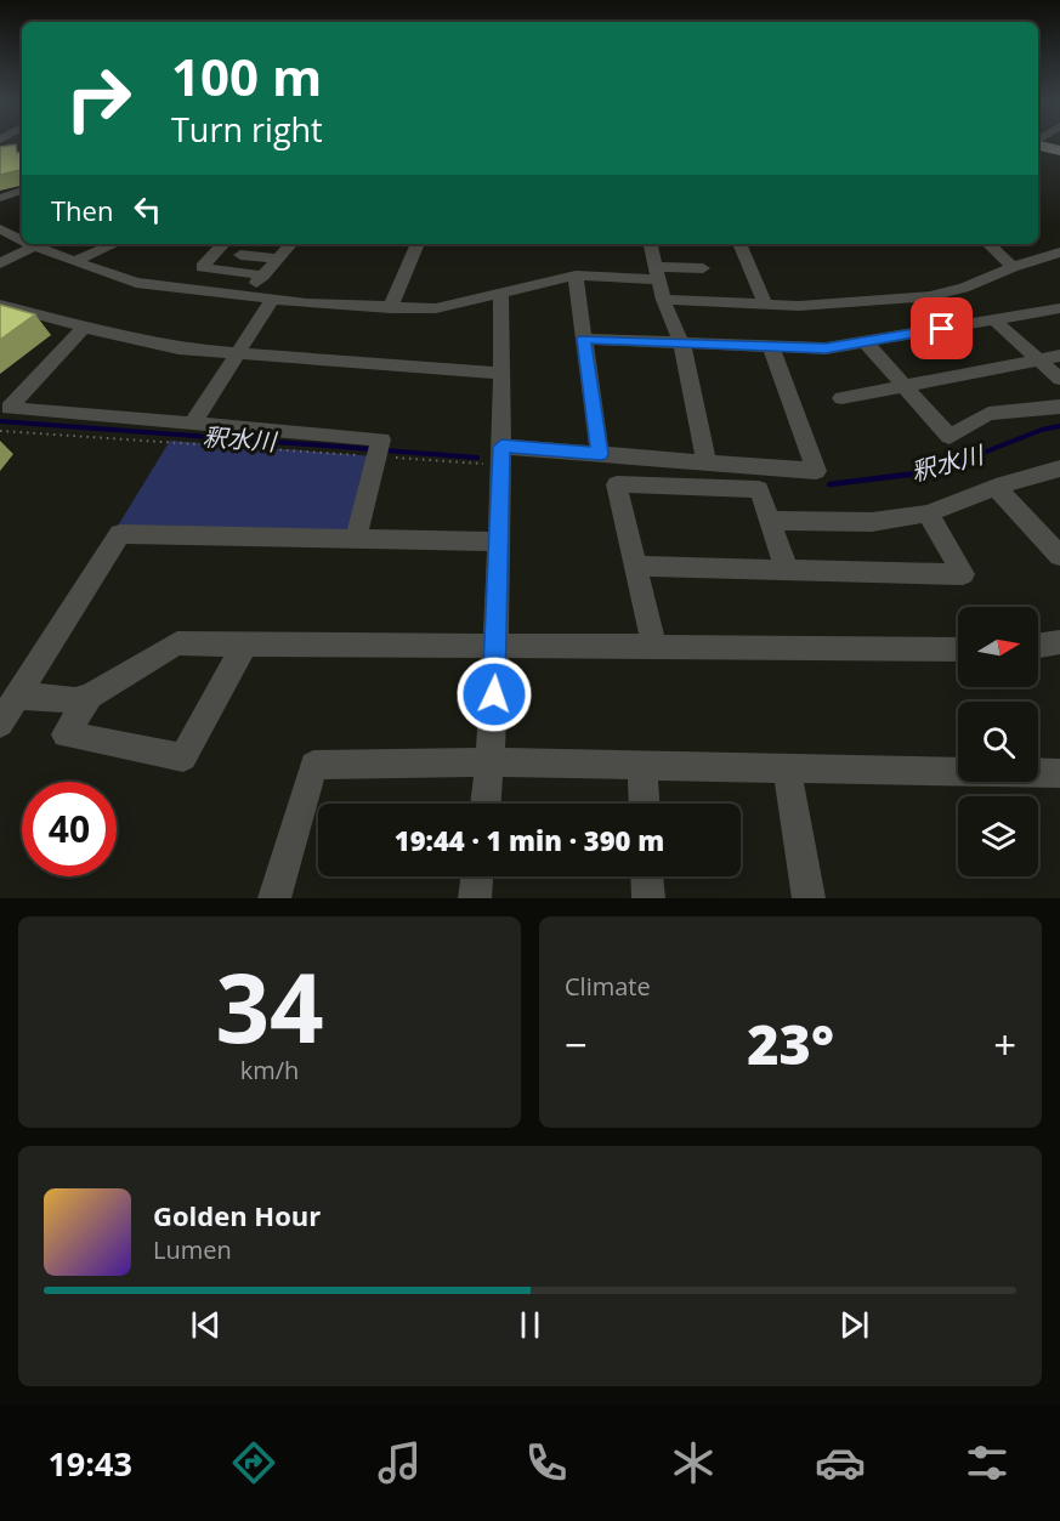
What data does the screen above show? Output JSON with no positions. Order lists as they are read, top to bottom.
{
  "water": ["釈水川"],
  "north": "right",
  "page": {
    "turn": ["100 m", "Turn right"],
    "then": "Then",
    "limit": "40",
    "trip": "19:44 · 1 min · 390 m",
    "tile": [
      ["34", "km/h"],
      "Climate"
    ],
    "heat": ["−", "23°", "+"],
    "song": ["Golden Hour", "Lumen"],
    "tabs": "19:43"
  }
}
